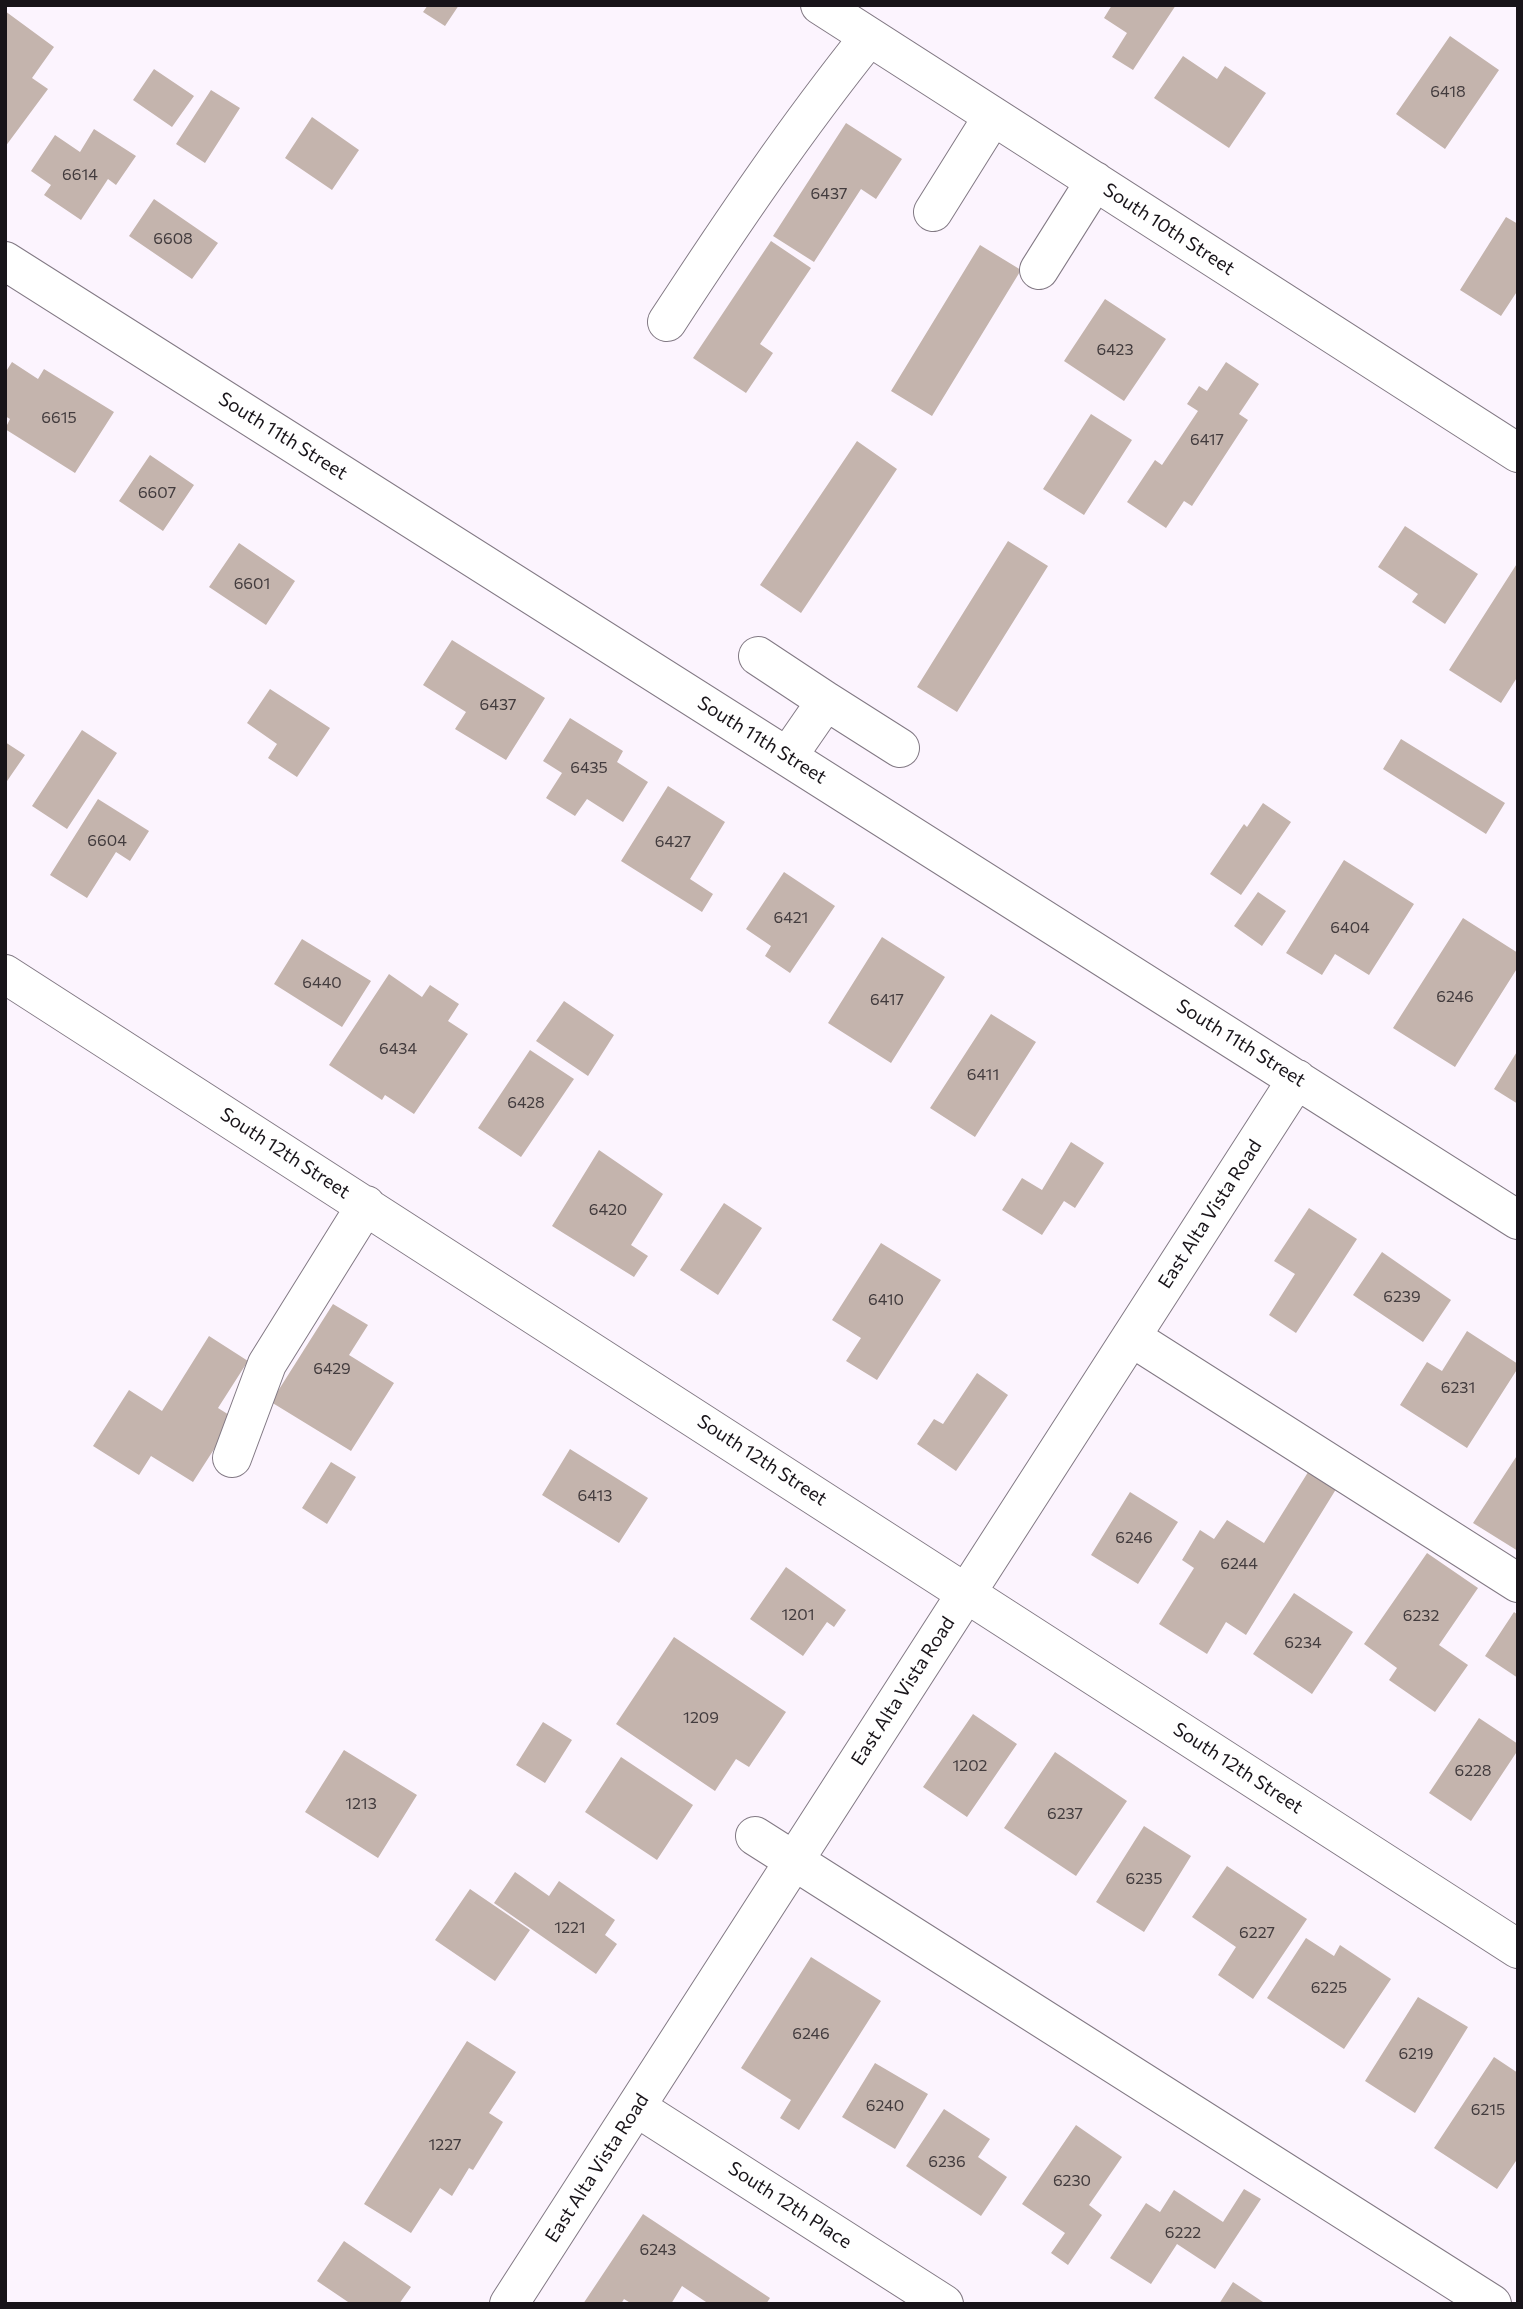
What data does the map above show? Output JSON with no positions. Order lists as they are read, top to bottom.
{
  "streets": {
    "street": [
      "South 10th Street",
      "South 11th Street",
      "South 12th Street",
      "East Alta Vista Road",
      "South 12th Place"
    ]
  },
  "crossings": [
    ["South 11th Street", "East Alta Vista Road"],
    ["South 12th Street", "East Alta Vista Road"],
    ["East Alta Vista Road", "South 12th Place"]
  ],
  "house_numbers": [
    "6418",
    "6614",
    "6437",
    "6608",
    "6423",
    "6615",
    "6417",
    "6607",
    "6601",
    "6437",
    "6435",
    "6604",
    "6427",
    "6421",
    "6404",
    "6440",
    "6246",
    "6417",
    "6434",
    "6411",
    "6428",
    "6420",
    "6239",
    "6410",
    "6429",
    "6231",
    "6413",
    "6246",
    "6244",
    "1201",
    "6232",
    "6234",
    "1209",
    "1202",
    "6228",
    "1213",
    "6237",
    "6235",
    "1221",
    "6227",
    "6225",
    "6246",
    "6219",
    "6240",
    "6215",
    "1227",
    "6236",
    "6230",
    "6222",
    "6243"
  ]
}
